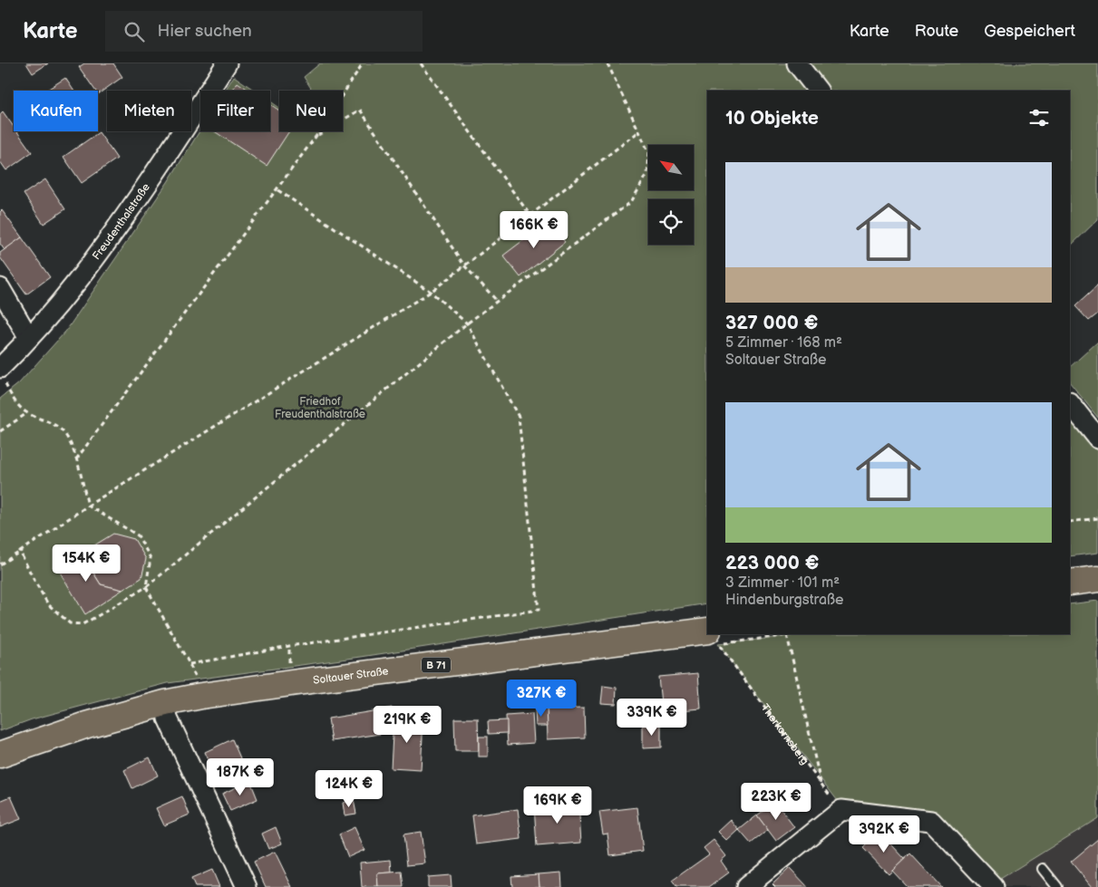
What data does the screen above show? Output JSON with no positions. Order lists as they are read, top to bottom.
{
  "streets": {
    "main road": ["B 71", "Soltauer Straße"],
    "street": ["Freudenthalstraße"],
    "path": ["Therkornsberg"]
  },
  "crossings": [
    ["Soltauer Straße", "Therkornsberg"]
  ],
  "parks": ["Friedhof Freudenthalstraße"],
  "north": "top left",
  "page": {
    "header": "Karte",
    "search": "Hier suchen",
    "nav": ["Karte", "Route", "Gespeichert"],
    "chip": [
      "Kaufen",
      "Mieten",
      "Filter",
      "Neu"
    ],
    "heading": "10 Objekte",
    "list": [
      {
        "name": "327 000 €",
        "note": "5 Zimmer · 168 m² · Soltauer Straße"
      },
      {
        "name": "223 000 €",
        "note": "3 Zimmer · 101 m² · Hindenburgstraße"
      }
    ],
    "price": [
      "166K €",
      "154K €",
      "327K €",
      "339K €",
      "219K €",
      "187K €",
      "124K €",
      "223K €",
      "169K €",
      "392K €"
    ]
  }
}
